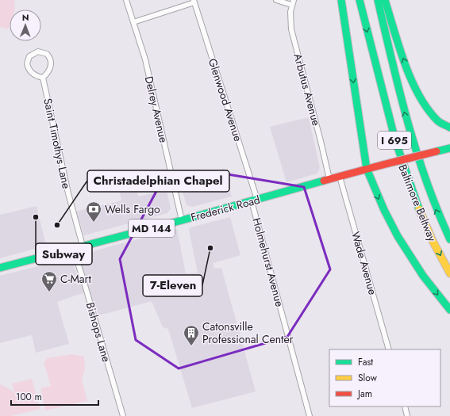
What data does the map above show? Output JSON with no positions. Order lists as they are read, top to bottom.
{
  "streets": {
    "main road": [
      "I 695",
      "Baltimore Beltway",
      "Frederick Road",
      "MD 144"
    ],
    "street": [
      "Arbutus Avenue",
      "Glenwood Avenue",
      "Delrey Avenue",
      "Saint Timothys Lane",
      "Holmehurst Avenue",
      "Wade Avenue",
      "Bishops Lane"
    ]
  },
  "crossings": [
    ["Arbutus Avenue", "Frederick Road"],
    ["Glenwood Avenue", "Frederick Road"],
    ["Glenwood Avenue", "Holmehurst Avenue"],
    ["Delrey Avenue", "Frederick Road"],
    ["Saint Timothys Lane", "Frederick Road"],
    ["Frederick Road", "Holmehurst Avenue"],
    ["Frederick Road", "Wade Avenue"],
    ["Frederick Road", "Bishops Lane"]
  ],
  "places": {
    "other": ["Subway", "Christadelphian Chapel", "7-Eleven"],
    "bank": ["Wells Fargo"],
    "supermarket": ["C-Mart"],
    "building": ["Catonsville Professional Center"]
  },
  "legend": ["Fast", "Slow", "Jam"],
  "scale_bar": "100 m",
  "north": "top"
}
